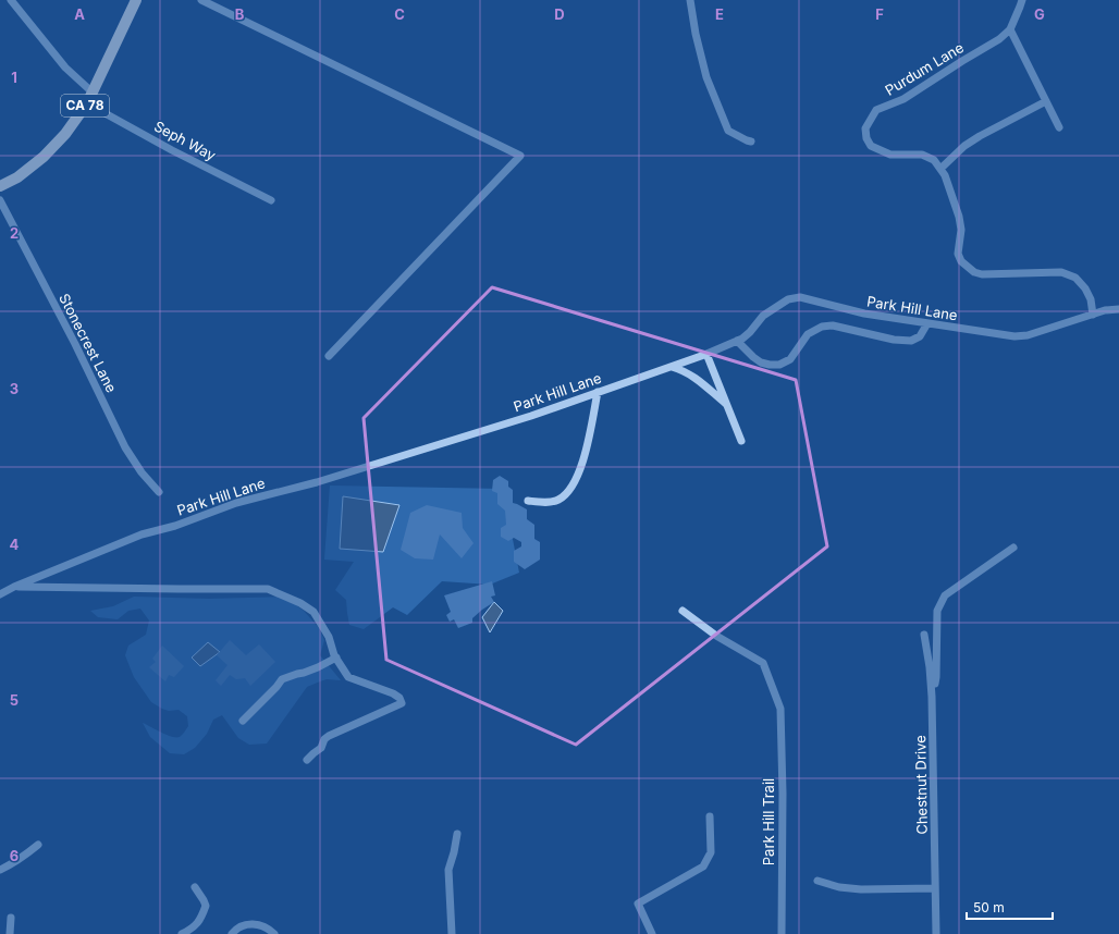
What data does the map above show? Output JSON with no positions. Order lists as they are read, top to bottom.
{
  "streets": {
    "main road": ["CA 78"],
    "street": [
      "Purdum Lane",
      "Seph Way",
      "Park Hill Lane",
      "Stonecrest Lane",
      "Chestnut Drive",
      "Park Hill Trail"
    ]
  },
  "crossings": [
    ["Purdum Lane", "Park Hill Lane"],
    ["CA 78", "Seph Way"]
  ],
  "scale_bar": "50 m",
  "grid": {
    "columns": [
      "A",
      "B",
      "C",
      "D",
      "E",
      "F",
      "G"
    ],
    "rows": [
      "1",
      "2",
      "3",
      "4",
      "5",
      "6"
    ]
  }
}
